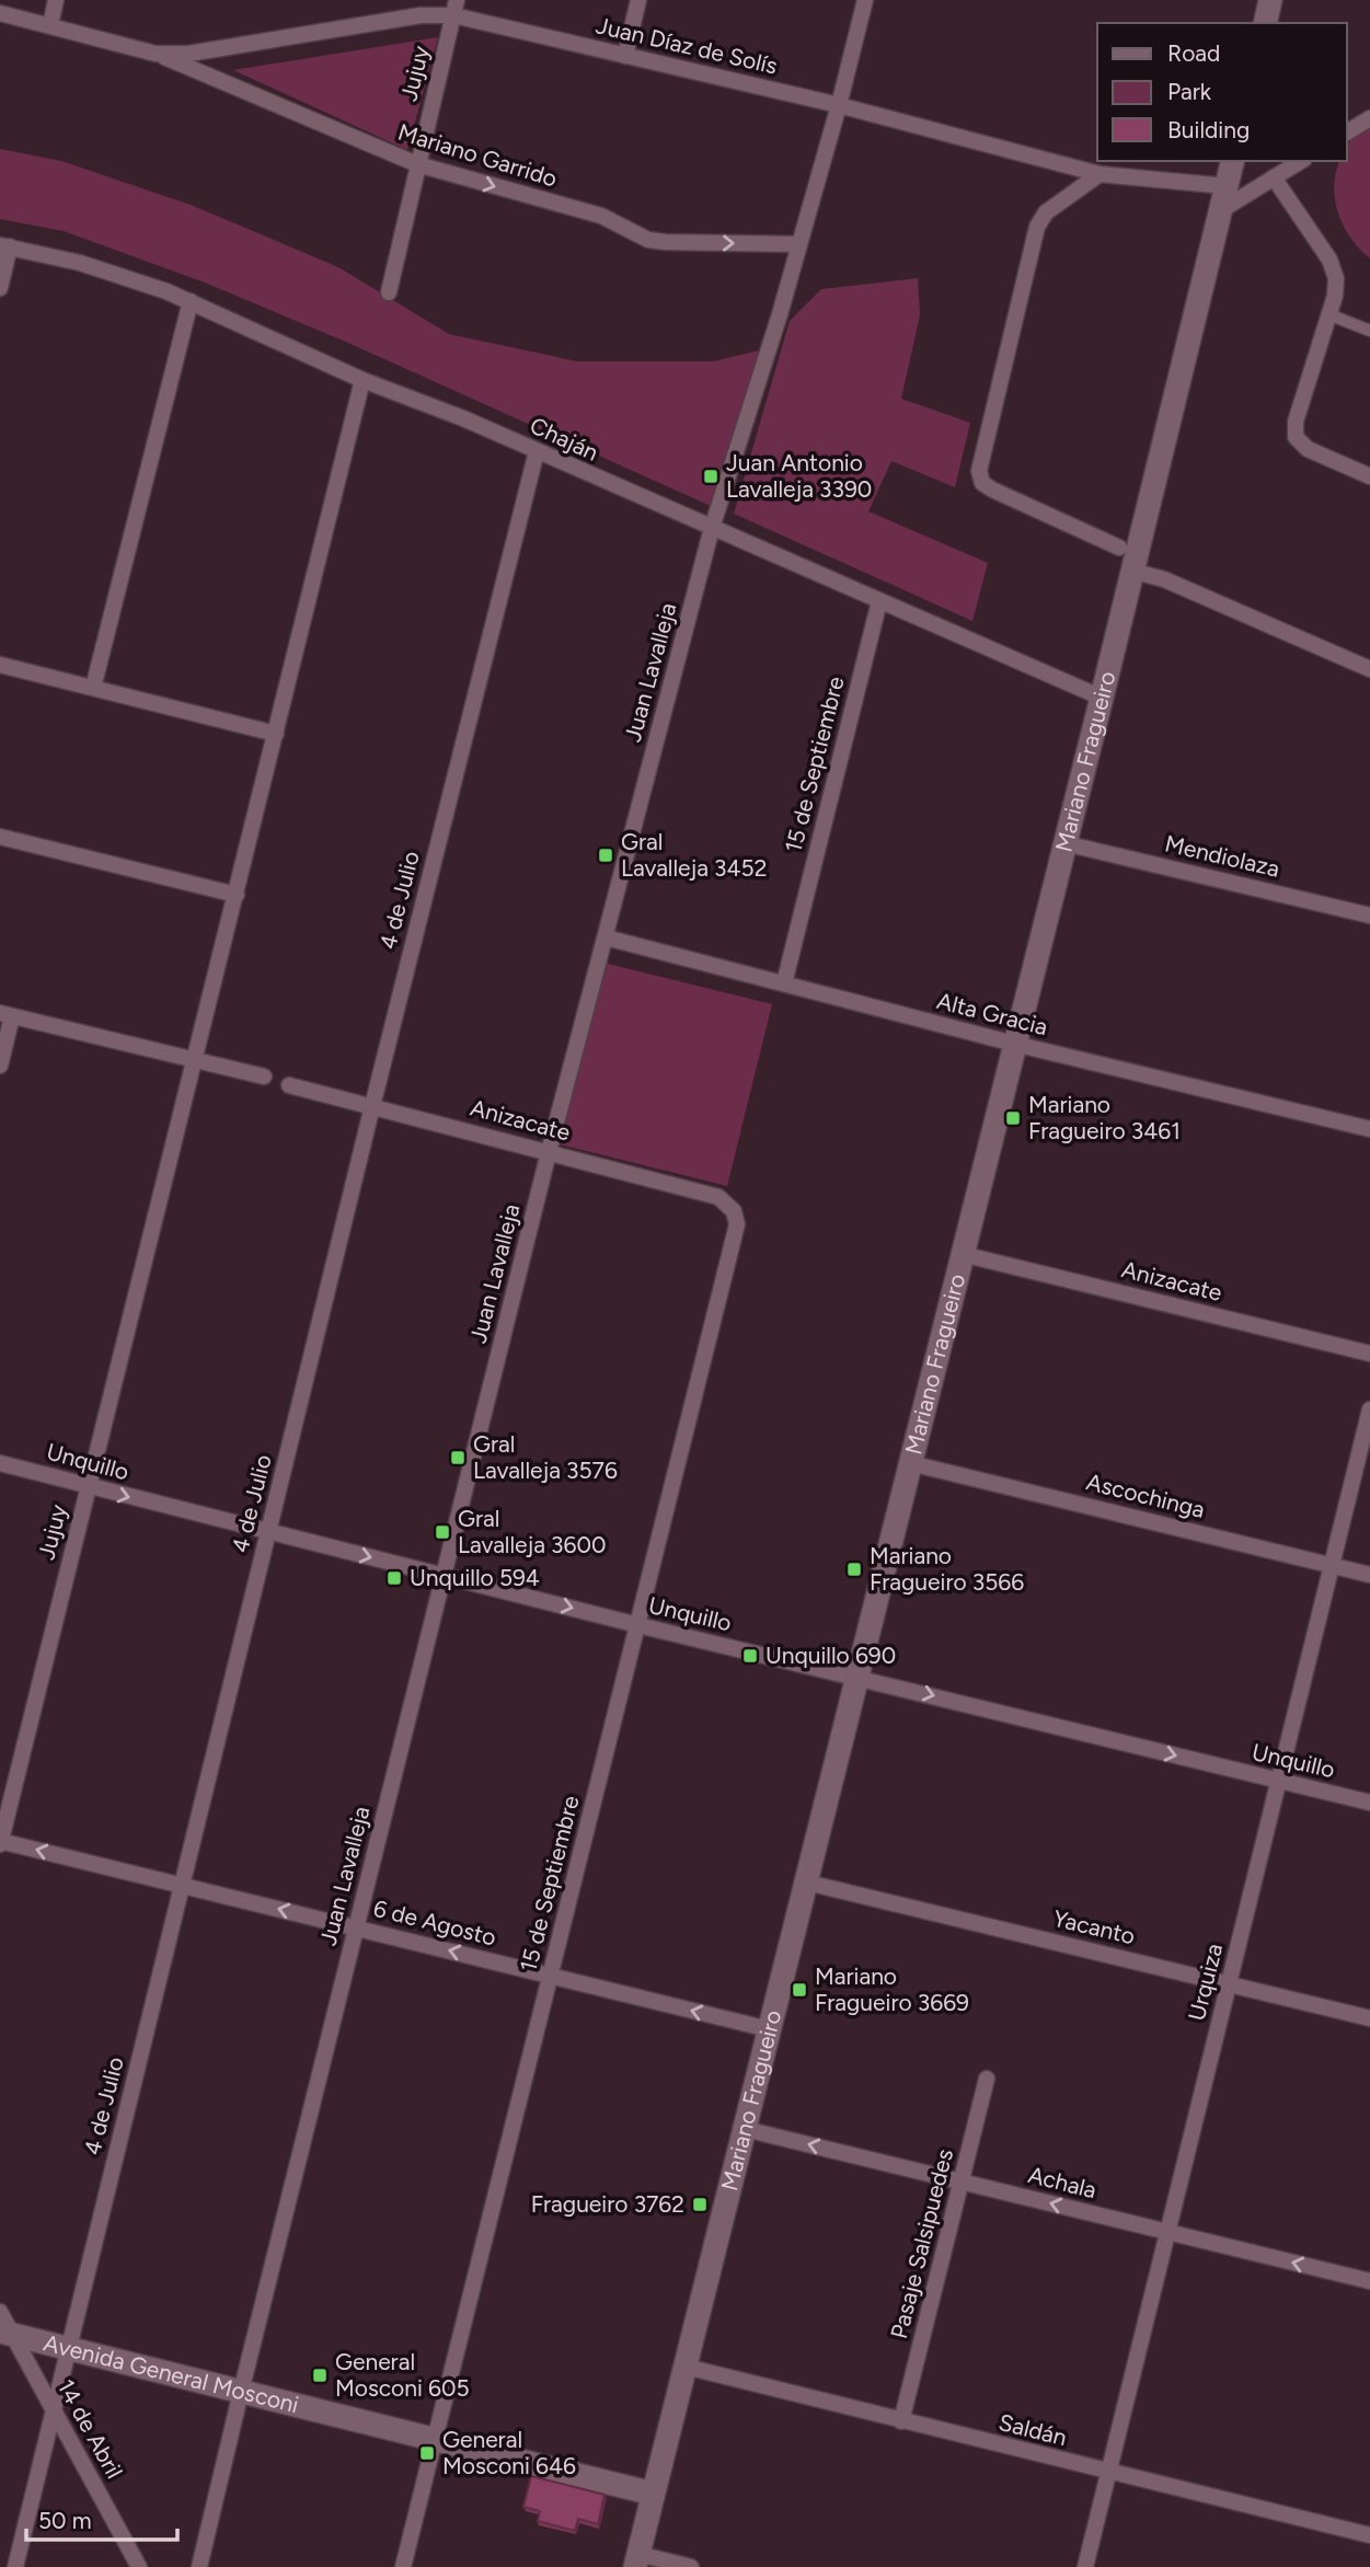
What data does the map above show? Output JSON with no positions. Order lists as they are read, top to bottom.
{
  "streets": {
    "main road": ["Mariano Fragueiro", "Avenida General Mosconi"],
    "street": [
      "Juan Díaz de Solís",
      "Jujuy",
      "Mariano Garrido",
      "Chaján",
      "Juan Lavalleja",
      "15 de Septiembre",
      "Mendiolaza",
      "4 de Julio",
      "Alta Gracia",
      "Anizacate",
      "Unquillo",
      "Ascochinga",
      "6 de Agosto",
      "Yacanto",
      "Urquiza",
      "Achala",
      "Pasaje Salsipuedes",
      "14 de Abril",
      "Saldán"
    ]
  },
  "crossings": [
    ["Juan Díaz de Solís", "Jujuy"],
    ["Juan Díaz de Solís", "Mariano Garrido"],
    ["Juan Díaz de Solís", "Juan Lavalleja"],
    ["Juan Díaz de Solís", "Mariano Fragueiro"],
    ["Jujuy", "Mariano Garrido"],
    ["Jujuy", "Chaján"],
    ["Jujuy", "Unquillo"],
    ["Jujuy", "6 de Agosto"],
    ["Mariano Garrido", "Juan Lavalleja"],
    ["Chaján", "Juan Lavalleja"],
    ["Chaján", "Mariano Fragueiro"],
    ["Chaján", "15 de Septiembre"],
    ["Chaján", "4 de Julio"],
    ["Juan Lavalleja", "Alta Gracia"],
    ["Juan Lavalleja", "Anizacate"],
    ["Juan Lavalleja", "Unquillo"],
    ["Juan Lavalleja", "6 de Agosto"],
    ["Juan Lavalleja", "Avenida General Mosconi"],
    ["Mariano Fragueiro", "Mendiolaza"],
    ["Mariano Fragueiro", "Alta Gracia"],
    ["Mariano Fragueiro", "Anizacate"],
    ["Mariano Fragueiro", "Unquillo"],
    ["Mariano Fragueiro", "Ascochinga"],
    ["Mariano Fragueiro", "6 de Agosto"],
    ["Mariano Fragueiro", "Yacanto"],
    ["Mariano Fragueiro", "Achala"],
    ["Mariano Fragueiro", "Avenida General Mosconi"],
    ["Mariano Fragueiro", "Saldán"],
    ["15 de Septiembre", "Alta Gracia"],
    ["15 de Septiembre", "Anizacate"],
    ["15 de Septiembre", "Unquillo"],
    ["15 de Septiembre", "6 de Agosto"],
    ["15 de Septiembre", "Avenida General Mosconi"],
    ["4 de Julio", "Anizacate"],
    ["4 de Julio", "Unquillo"],
    ["4 de Julio", "6 de Agosto"],
    ["4 de Julio", "Avenida General Mosconi"],
    ["4 de Julio", "14 de Abril"],
    ["Unquillo", "Urquiza"],
    ["Ascochinga", "Urquiza"],
    ["Yacanto", "Urquiza"],
    ["Urquiza", "Achala"],
    ["Urquiza", "Saldán"],
    ["Achala", "Pasaje Salsipuedes"],
    ["Pasaje Salsipuedes", "Saldán"],
    ["Avenida General Mosconi", "14 de Abril"]
  ],
  "one_way": [
    "Mariano Garrido",
    "Unquillo",
    "6 de Agosto",
    "Achala"
  ],
  "places": {
    "transit": [
      "Juan Antonio Lavalleja 3390",
      "Gral Lavalleja 3452",
      "Mariano Fragueiro 3461",
      "Gral Lavalleja 3576",
      "Gral Lavalleja 3600",
      "Mariano Fragueiro 3566",
      "Unquillo 594",
      "Unquillo 690",
      "Mariano Fragueiro 3669",
      "Fragueiro 3762",
      "General Mosconi 605",
      "General Mosconi 646"
    ]
  },
  "legend": ["Road", "Park", "Building"],
  "scale_bar": "50 m"
}
